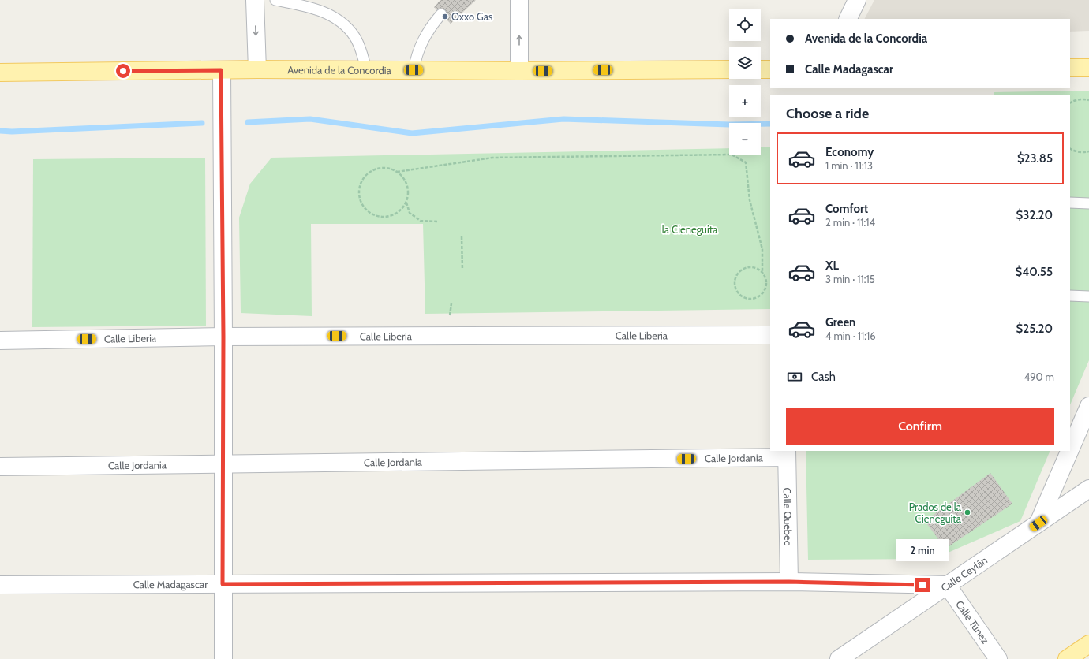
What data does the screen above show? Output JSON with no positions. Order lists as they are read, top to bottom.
{
  "streets": {
    "main road": ["Avenida de la Concordia"],
    "street": [
      "Calle Liberia",
      "Calle Jordania",
      "Calle Quebec",
      "Calle Ceylán",
      "Calle Madagascar",
      "Calle Túnez"
    ]
  },
  "crossings": [
    ["Calle Jordania", "Calle Quebec"],
    ["Calle Quebec", "Calle Madagascar"],
    ["Calle Ceylán", "Calle Madagascar"],
    ["Calle Ceylán", "Calle Túnez"],
    ["Calle Madagascar", "Calle Túnez"]
  ],
  "parks": ["la Cieneguita"],
  "places": ["Oxxo Gas", "Prados de la Cieneguita"],
  "page": {
    "map_buttons": ["+", "−"],
    "banner": ["Avenida de la Concordia", "Calle Madagascar"],
    "heading": "Choose a ride",
    "list": [
      {
        "name": "Economy",
        "note": "1 min · 11:13",
        "value": "$23.85"
      },
      {
        "name": "Comfort",
        "note": "2 min · 11:14",
        "value": "$32.20"
      },
      {
        "name": "XL",
        "note": "3 min · 11:15",
        "value": "$40.55"
      },
      {
        "name": "Green",
        "note": "4 min · 11:16",
        "value": "$25.20"
      }
    ],
    "pay": ["Cash", "490 m"],
    "buttons": "Confirm",
    "bubble": "2 min"
  }
}
